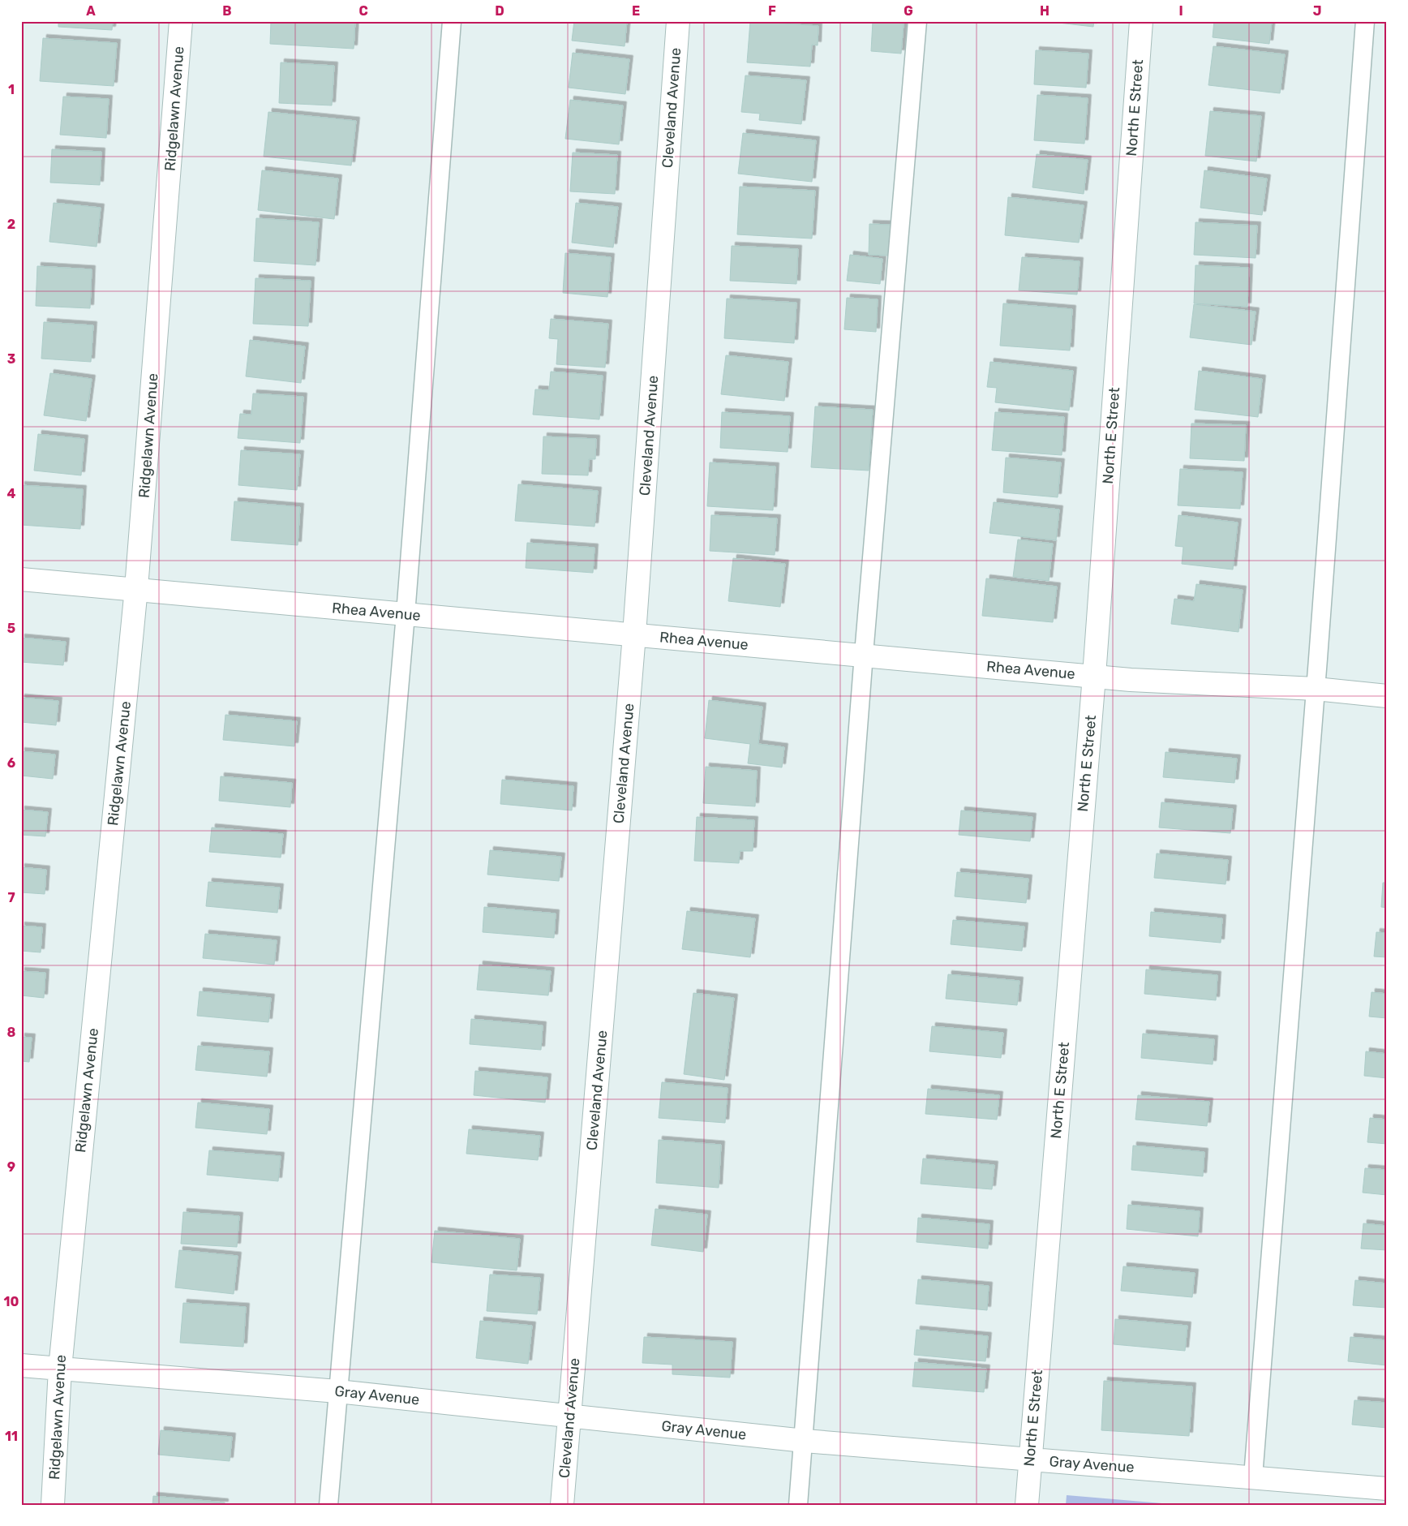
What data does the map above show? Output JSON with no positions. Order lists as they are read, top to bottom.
{
  "streets": {
    "street": [
      "Cleveland Avenue",
      "North E Street",
      "Ridgelawn Avenue",
      "Rhea Avenue",
      "Gray Avenue"
    ]
  },
  "crossings": [
    ["Cleveland Avenue", "Rhea Avenue"],
    ["Cleveland Avenue", "Gray Avenue"],
    ["North E Street", "Rhea Avenue"],
    ["North E Street", "Gray Avenue"],
    ["Ridgelawn Avenue", "Rhea Avenue"],
    ["Ridgelawn Avenue", "Gray Avenue"]
  ],
  "grid": {
    "columns": [
      "A",
      "B",
      "C",
      "D",
      "E",
      "F",
      "G",
      "H",
      "I",
      "J"
    ],
    "rows": [
      "1",
      "2",
      "3",
      "4",
      "5",
      "6",
      "7",
      "8",
      "9",
      "10",
      "11"
    ]
  }
}
